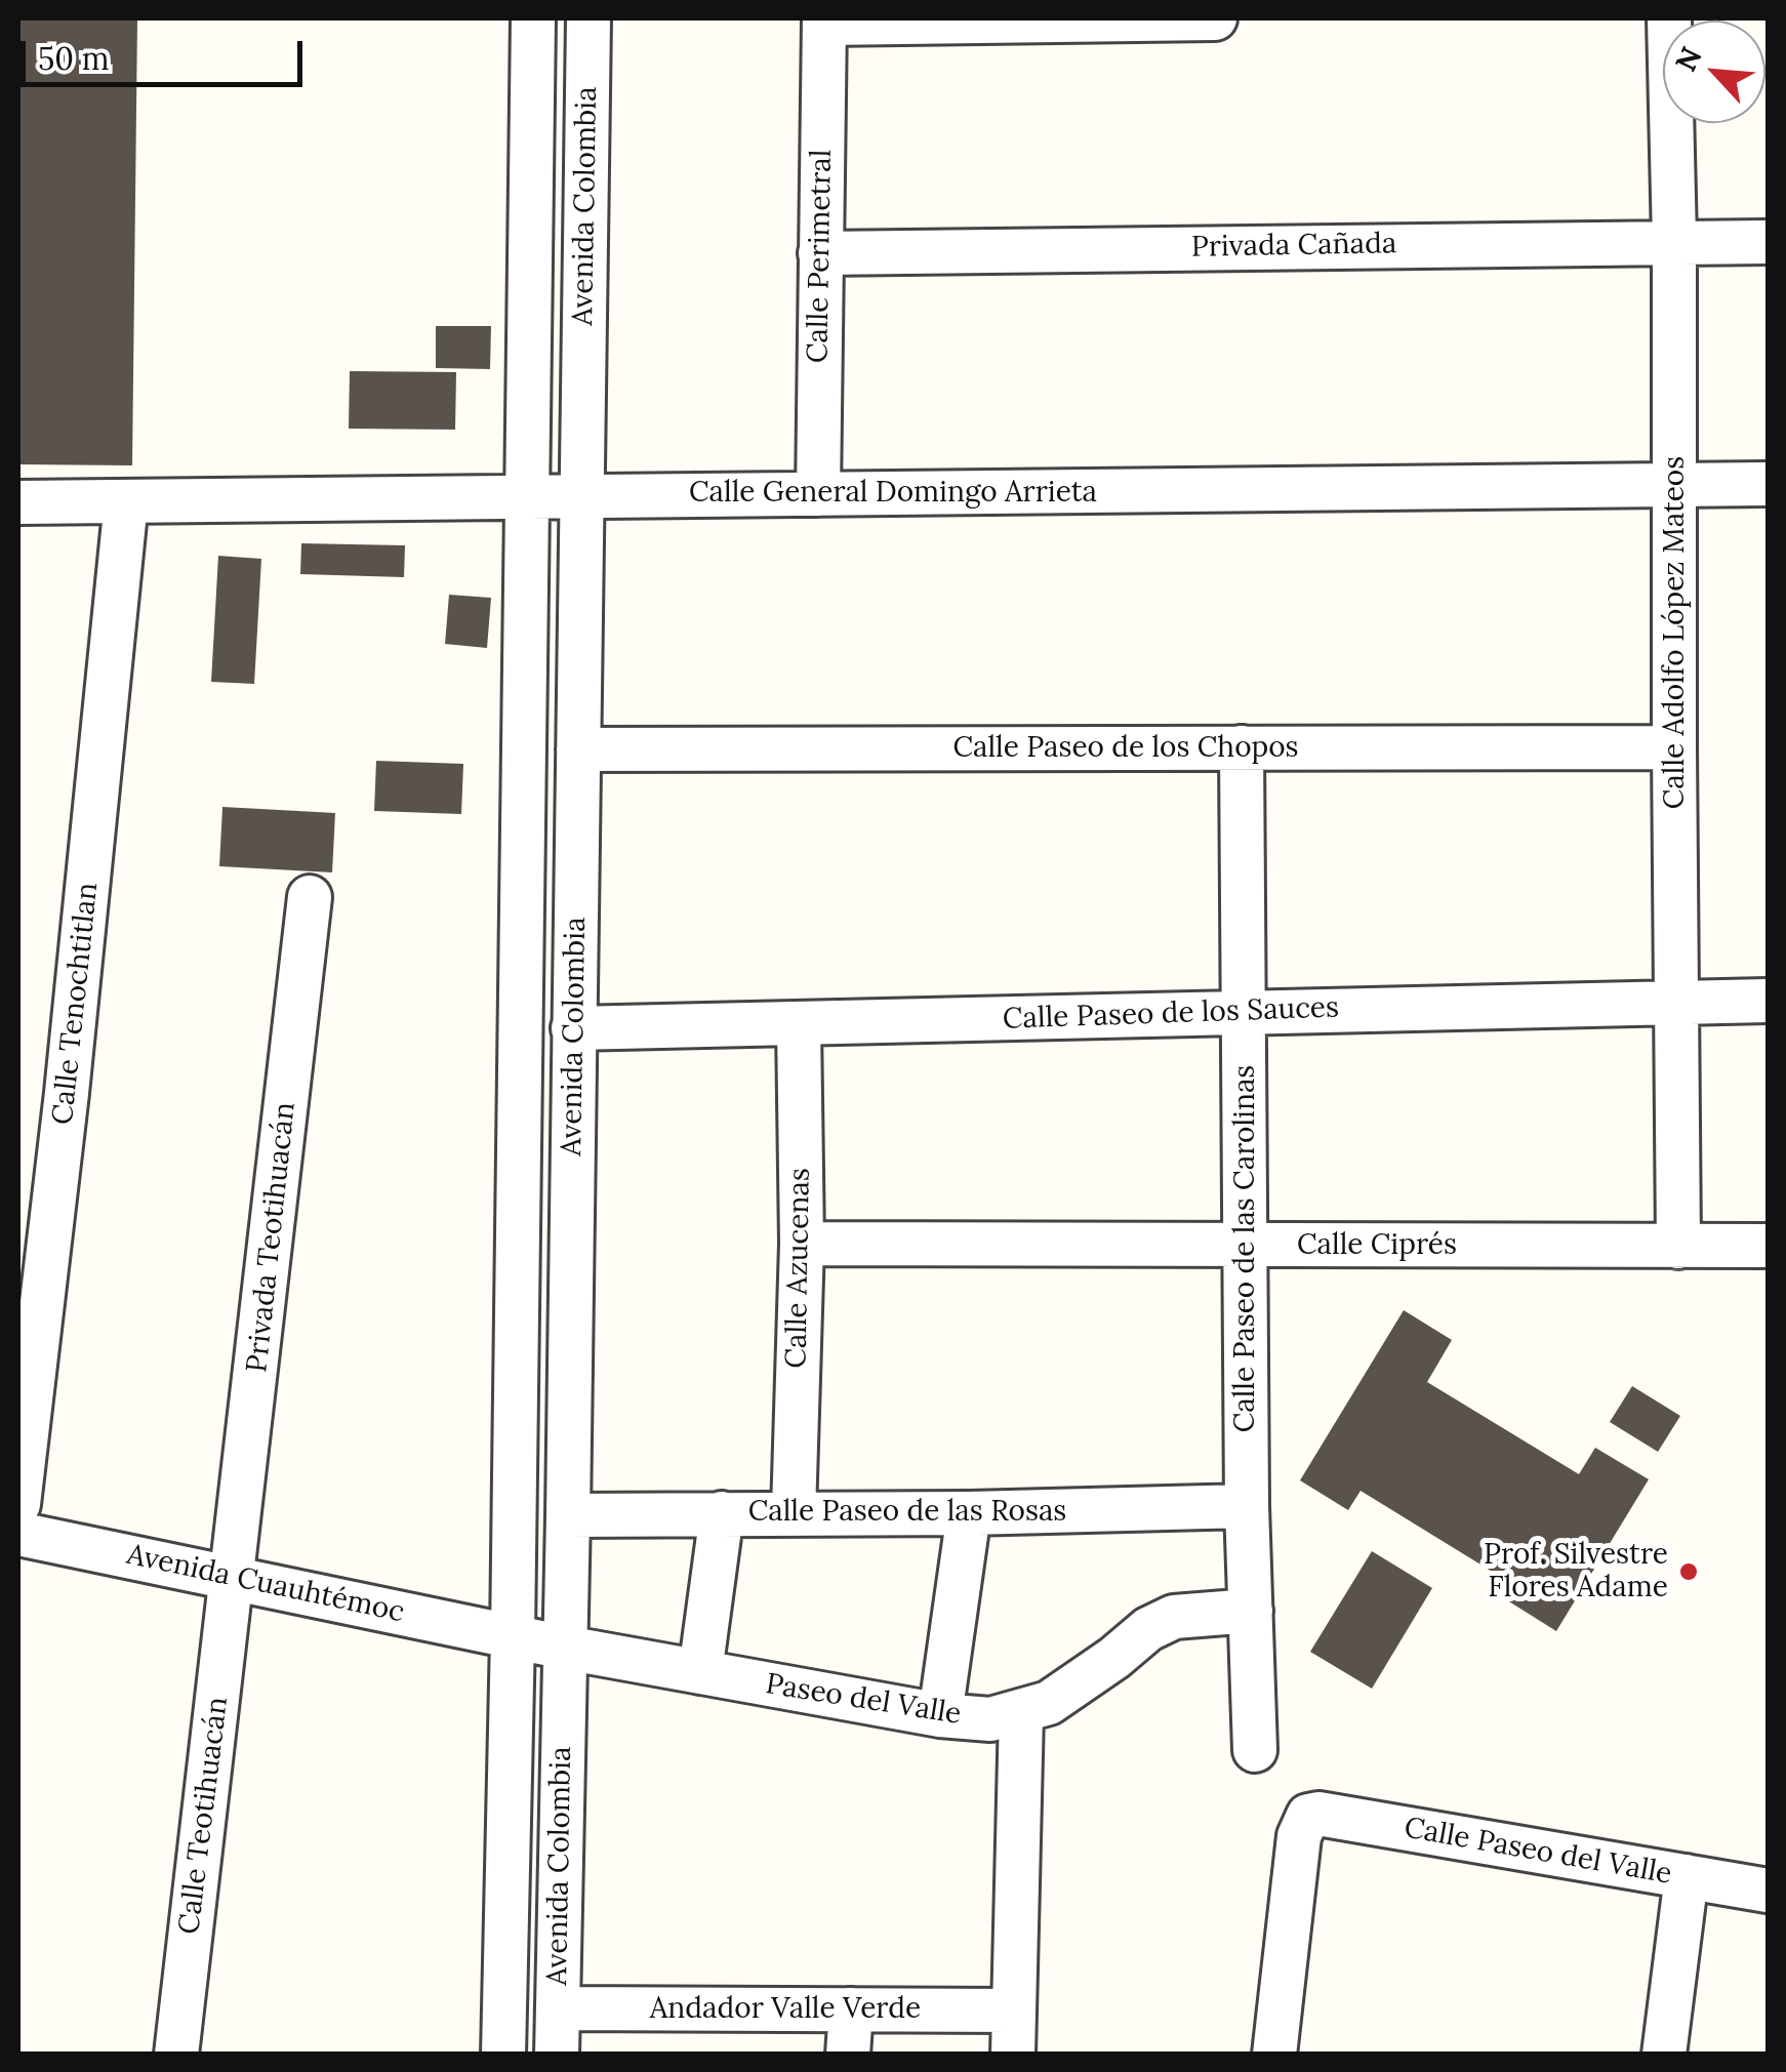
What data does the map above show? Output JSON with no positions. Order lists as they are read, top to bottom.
{
  "streets": {
    "street": [
      "Avenida Colombia",
      "Privada Cañada",
      "Calle Perimetral",
      "Calle General Domingo Arrieta",
      "Calle Adolfo López Mateos",
      "Calle Paseo de los Chopos",
      "Calle Tenochtitlan",
      "Calle Paseo de los Sauces",
      "Privada Teotihuacán",
      "Calle Ciprés",
      "Calle Paseo de las Carolinas",
      "Calle Azucenas",
      "Calle Paseo de las Rosas",
      "Avenida Cuauhtémoc",
      "Paseo del Valle",
      "Calle Teotihuacán",
      "Calle Paseo del Valle",
      "Andador Valle Verde"
    ]
  },
  "crossings": [
    ["Avenida Colombia", "Calle General Domingo Arrieta"],
    ["Avenida Colombia", "Calle Paseo de los Chopos"],
    ["Avenida Colombia", "Calle Paseo de los Sauces"],
    ["Avenida Colombia", "Calle Paseo de las Rosas"],
    ["Avenida Colombia", "Avenida Cuauhtémoc"],
    ["Avenida Colombia", "Paseo del Valle"],
    ["Avenida Colombia", "Andador Valle Verde"],
    ["Privada Cañada", "Calle Perimetral"],
    ["Privada Cañada", "Calle Adolfo López Mateos"],
    ["Calle Perimetral", "Calle General Domingo Arrieta"],
    ["Calle General Domingo Arrieta", "Calle Adolfo López Mateos"],
    ["Calle General Domingo Arrieta", "Calle Tenochtitlan"],
    ["Calle Adolfo López Mateos", "Calle Paseo de los Chopos"],
    ["Calle Adolfo López Mateos", "Calle Paseo de los Sauces"],
    ["Calle Adolfo López Mateos", "Calle Ciprés"],
    ["Calle Paseo de los Chopos", "Calle Paseo de las Carolinas"],
    ["Calle Paseo de los Sauces", "Calle Paseo de las Carolinas"],
    ["Calle Paseo de los Sauces", "Calle Azucenas"],
    ["Privada Teotihuacán", "Avenida Cuauhtémoc"],
    ["Privada Teotihuacán", "Calle Teotihuacán"],
    ["Calle Ciprés", "Calle Paseo de las Carolinas"],
    ["Calle Ciprés", "Calle Azucenas"],
    ["Calle Paseo de las Carolinas", "Calle Paseo de las Rosas"],
    ["Calle Paseo de las Carolinas", "Paseo del Valle"],
    ["Calle Azucenas", "Calle Paseo de las Rosas"],
    ["Avenida Cuauhtémoc", "Paseo del Valle"],
    ["Avenida Cuauhtémoc", "Calle Teotihuacán"]
  ],
  "places": ["Prof. Silvestre Flores Adame"],
  "scale_bar": "50 m",
  "north": "top left"
}
